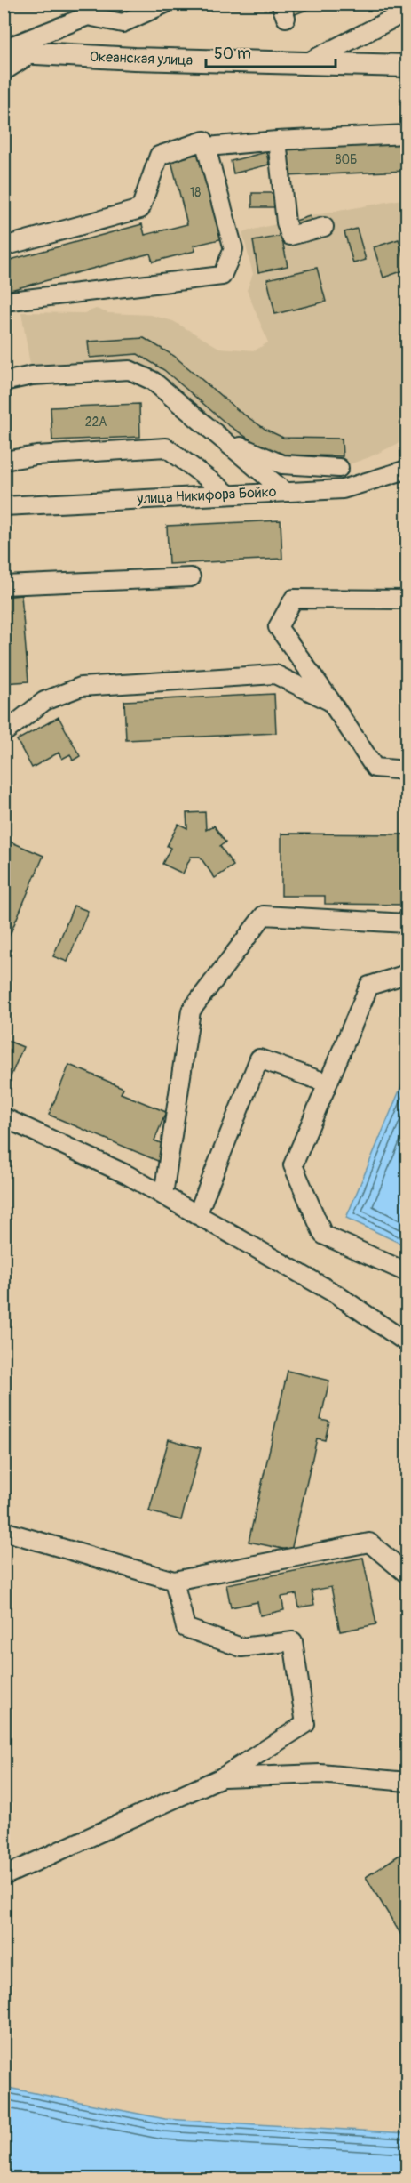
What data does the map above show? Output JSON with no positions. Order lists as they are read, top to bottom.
{
  "streets": {
    "main road": ["Океанская улица"],
    "street": ["улица Никифора Бойко"]
  },
  "house_numbers": ["80Б", "18", "22А"],
  "scale_bar": "50 m"
}
